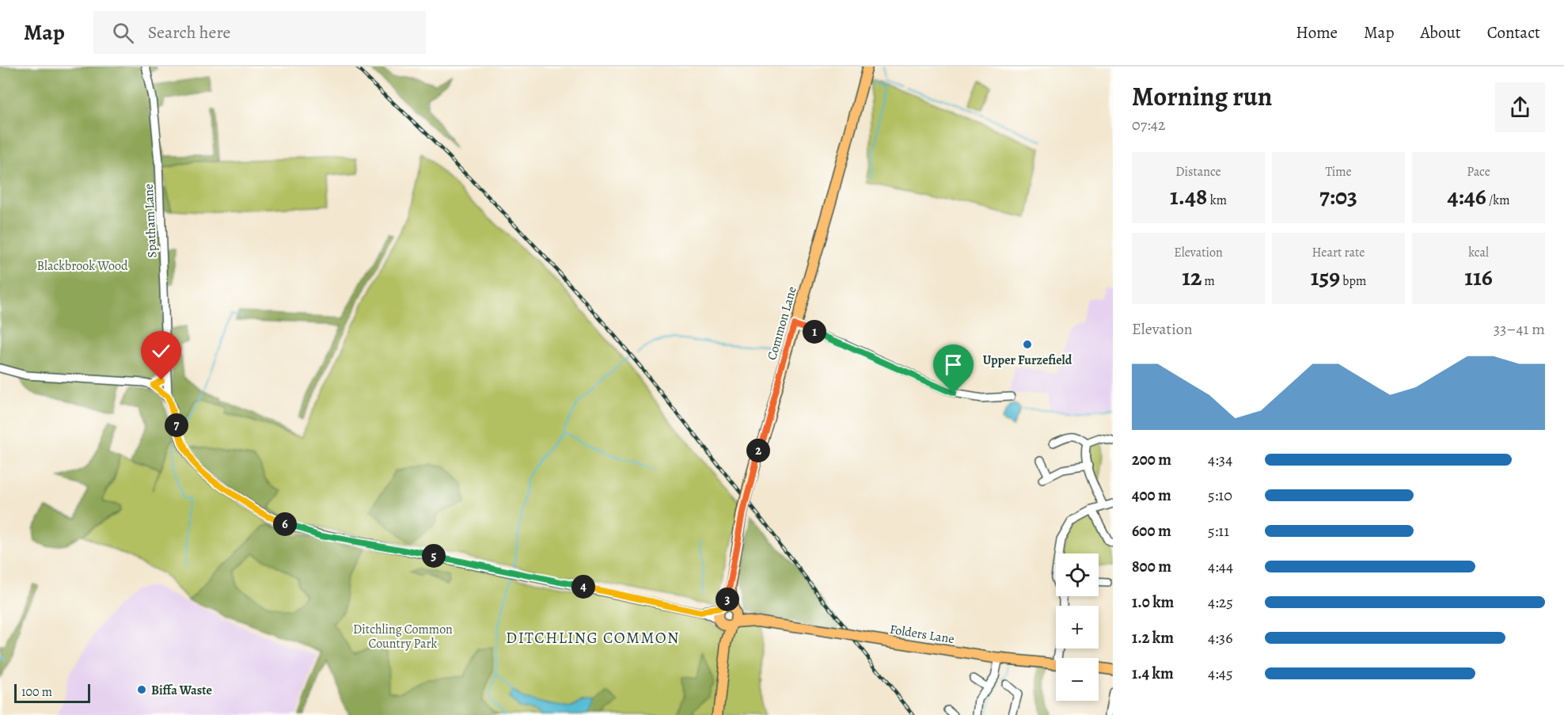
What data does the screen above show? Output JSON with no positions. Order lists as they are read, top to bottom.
{
  "streets": {
    "main road": ["Common Lane", "Folders Lane"],
    "street": ["Spatham Lane"]
  },
  "crossings": [
    ["Common Lane", "Folders Lane"]
  ],
  "districts": ["DITCHLING COMMON"],
  "parks": ["Blackbrook Wood", "Ditchling Common Country Park"],
  "places": ["Upper Furzefield", "Biffa Waste"],
  "scale_bar": "100 m",
  "page": {
    "header": "Map",
    "search": "Search here",
    "nav": [
      "Home",
      "Map",
      "About",
      "Contact"
    ],
    "heading": ["Morning run", "07:42"],
    "stats": [
      ["Distance", "1.48 km"],
      ["Time", "7:03"],
      ["Pace", "4:46 /km"],
      ["Elevation", "12 m"],
      ["Heart rate", "159 bpm"],
      ["kcal", "116"]
    ],
    "chart": ["Elevation", "33–41 m"],
    "pins": [
      "1",
      "7",
      "2",
      "6",
      "5",
      "4",
      "3"
    ],
    "list": [
      {
        "name": "200 m",
        "note": "4:34"
      },
      {
        "name": "400 m",
        "note": "5:10"
      },
      {
        "name": "600 m",
        "note": "5:11"
      },
      {
        "name": "800 m",
        "note": "4:44"
      },
      {
        "name": "1.0 km",
        "note": "4:25"
      },
      {
        "name": "1.2 km",
        "note": "4:36"
      },
      {
        "name": "1.4 km",
        "note": "4:45"
      }
    ],
    "map_buttons": ["+", "−"],
    "scale": "100 m"
  }
}
